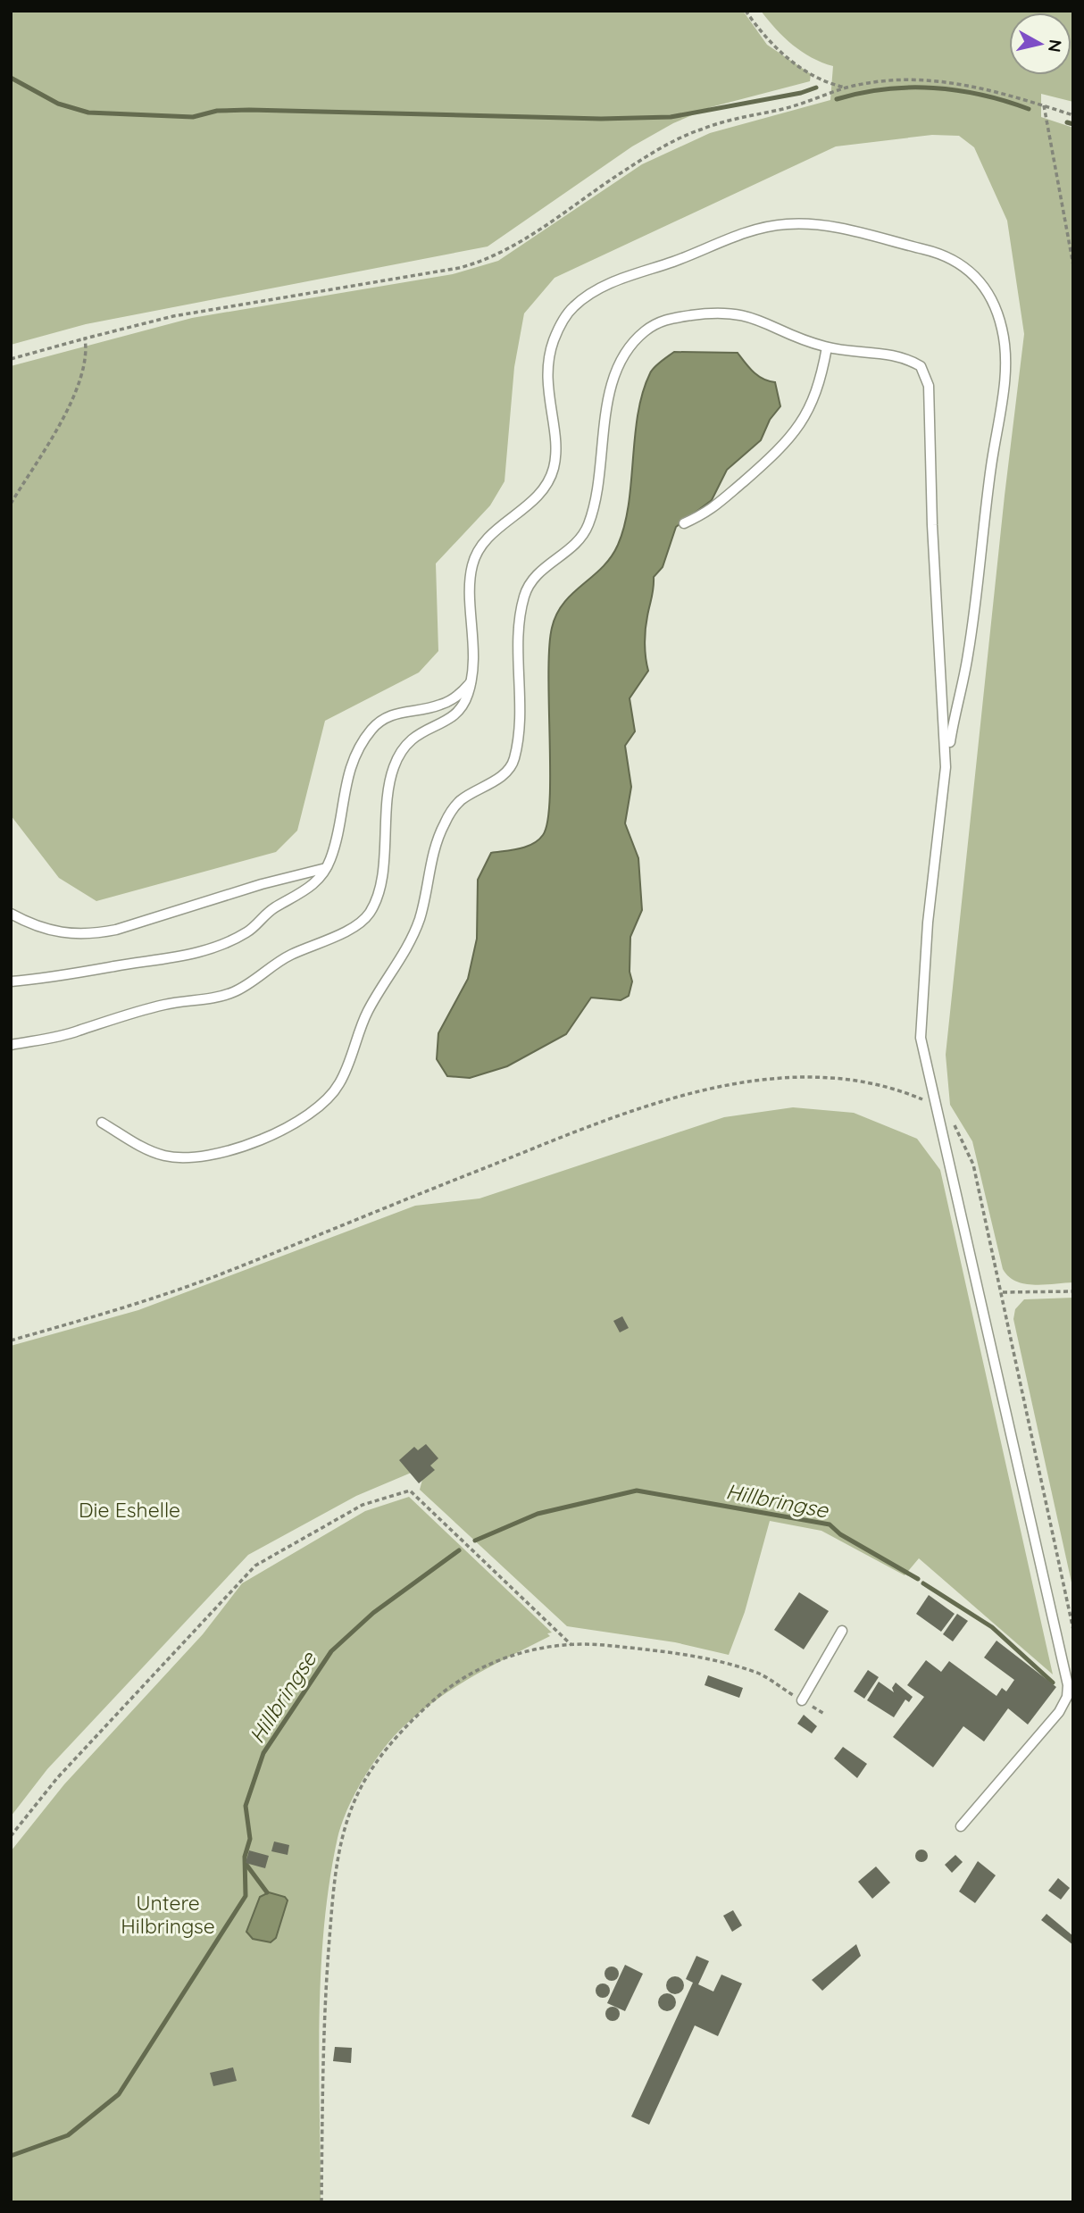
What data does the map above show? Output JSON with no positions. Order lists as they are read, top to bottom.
{
  "water": ["Hillbringse"],
  "parks": ["Die Eshelle", "Untere Hilbringse"],
  "north": "right"
}
